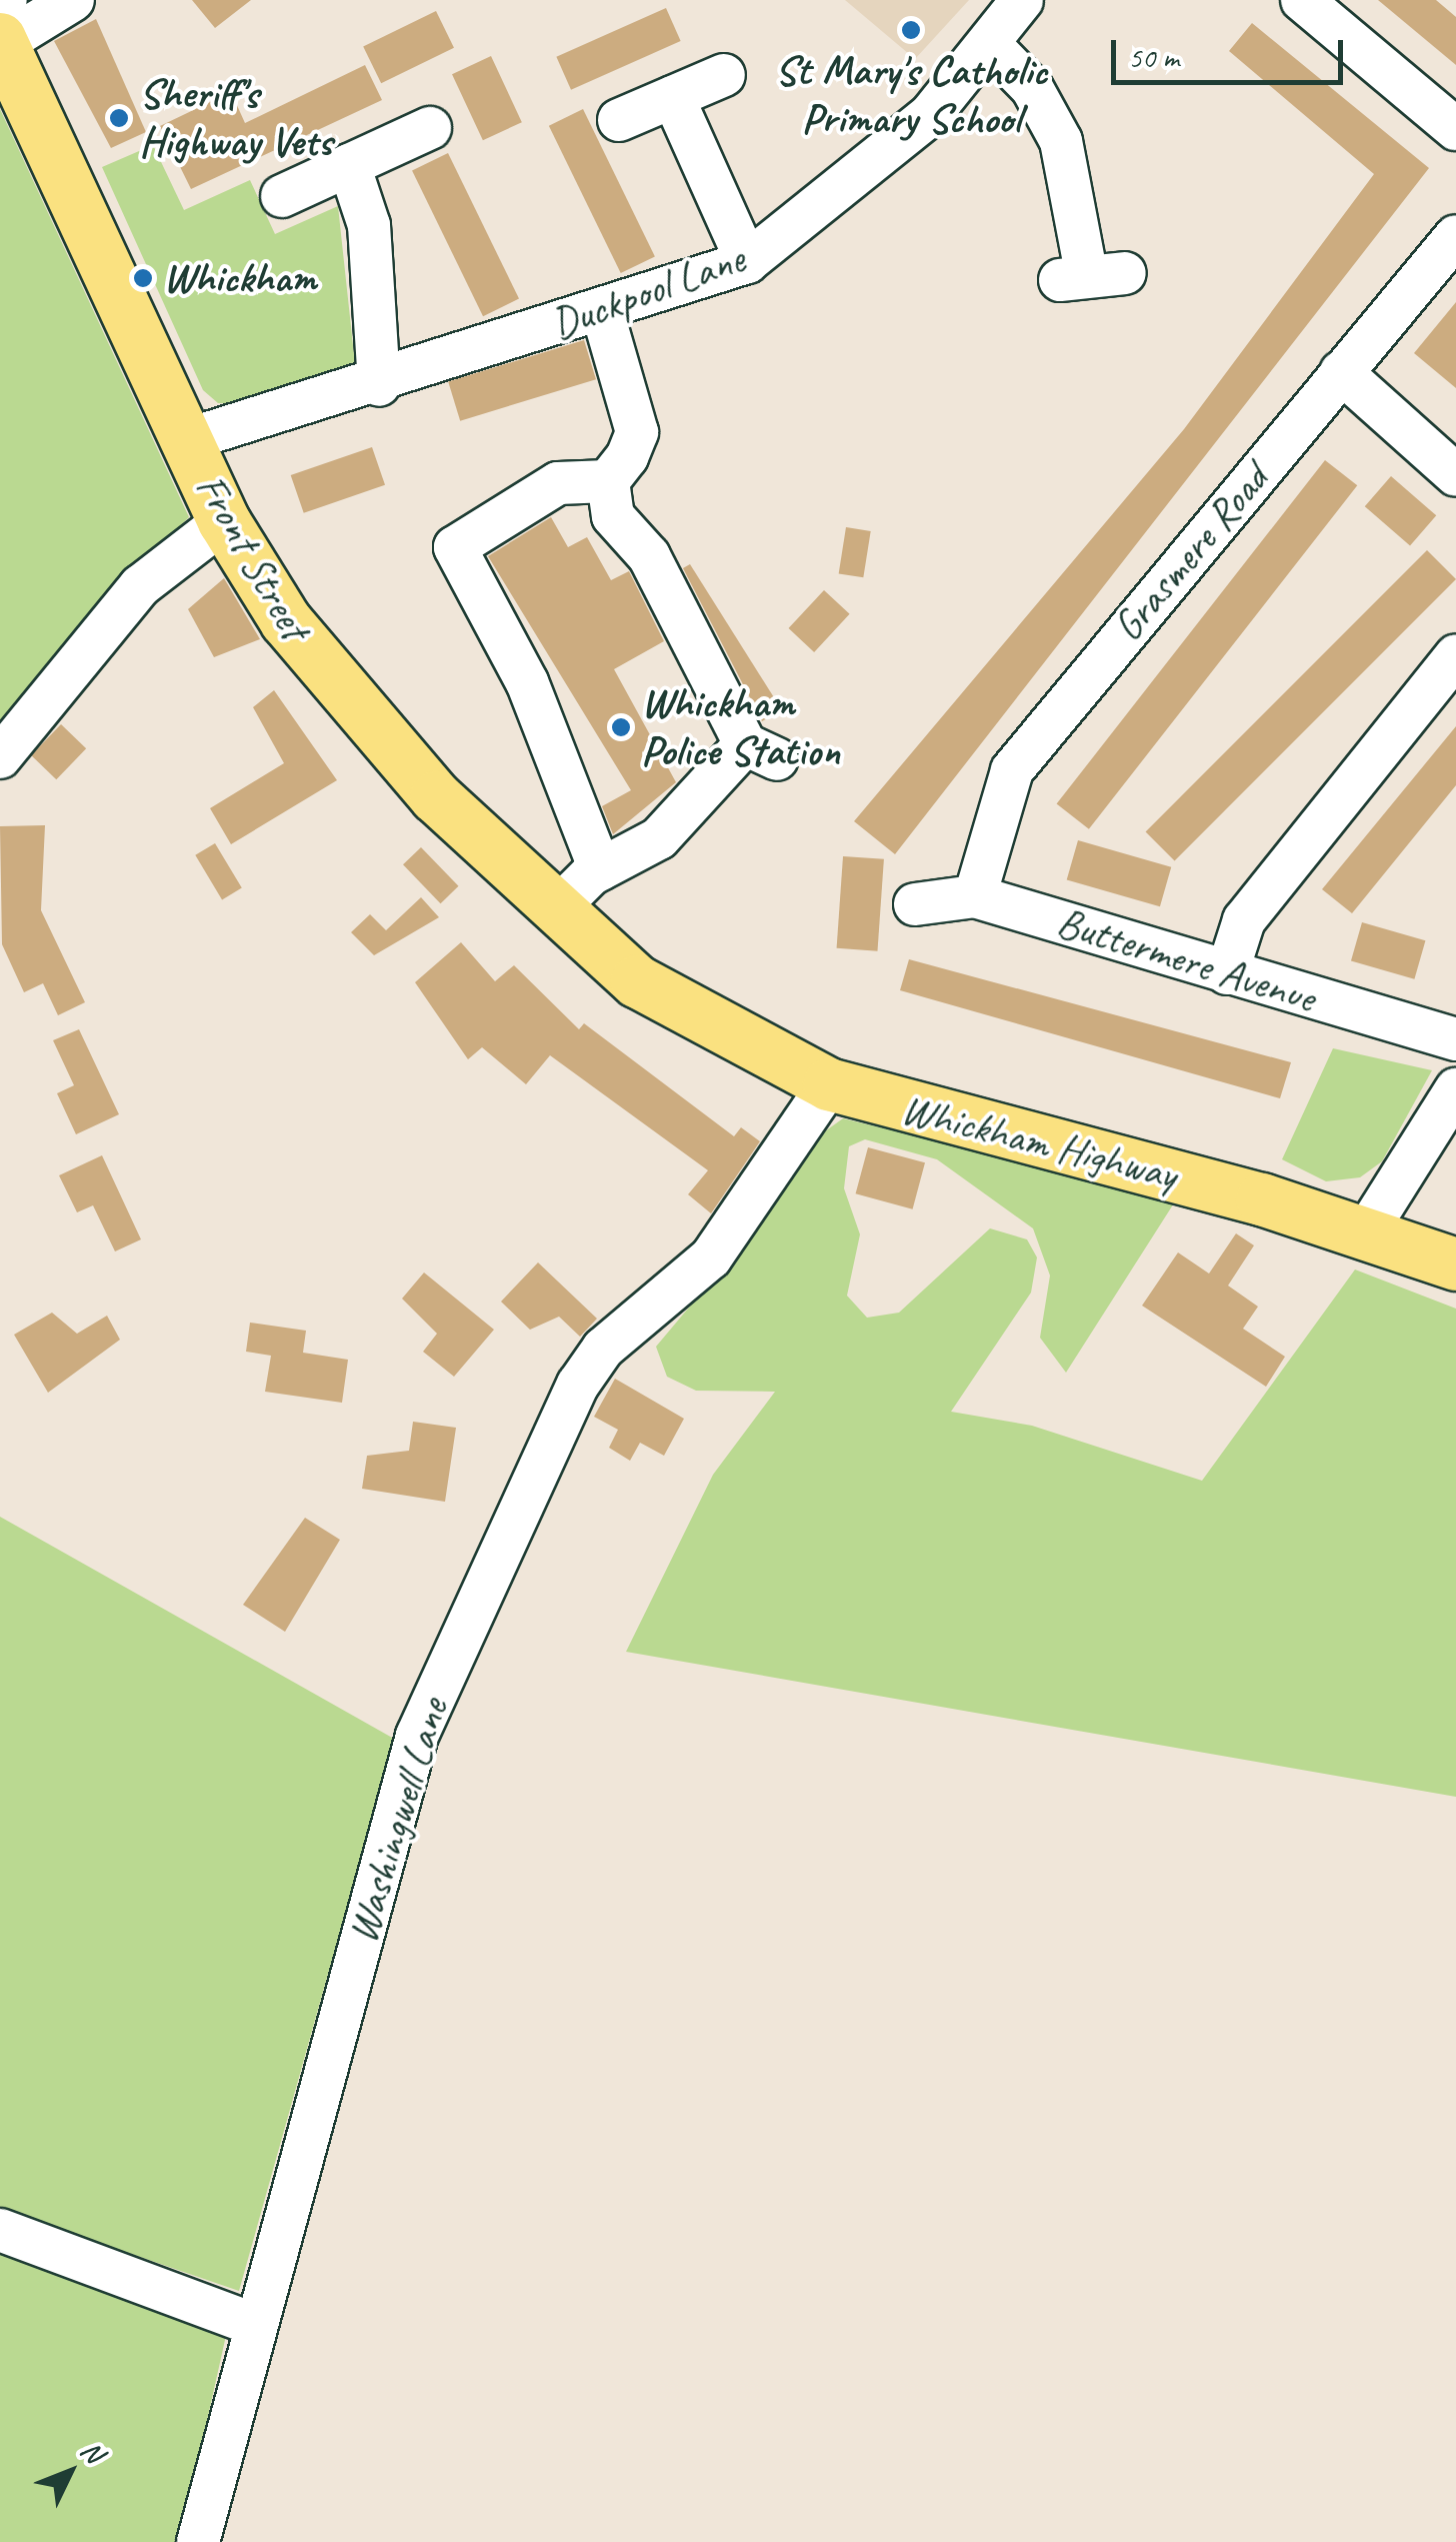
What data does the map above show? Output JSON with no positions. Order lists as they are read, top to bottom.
{
  "streets": {
    "main road": ["Front Street", "Whickham Highway"],
    "street": [
      "Duckpool Lane",
      "Grasmere Road",
      "Buttermere Avenue",
      "Washingwell Lane"
    ]
  },
  "crossings": [
    ["Duckpool Lane", "Front Street"],
    ["Grasmere Road", "Buttermere Avenue"],
    ["Front Street", "Whickham Highway"],
    ["Whickham Highway", "Washingwell Lane"]
  ],
  "places": [
    "St Mary's Catholic Primary School",
    "Sheriff's Highway Vets",
    "Whickham",
    "Whickham Police Station"
  ],
  "scale_bar": "50 m",
  "north": "top right"
}
